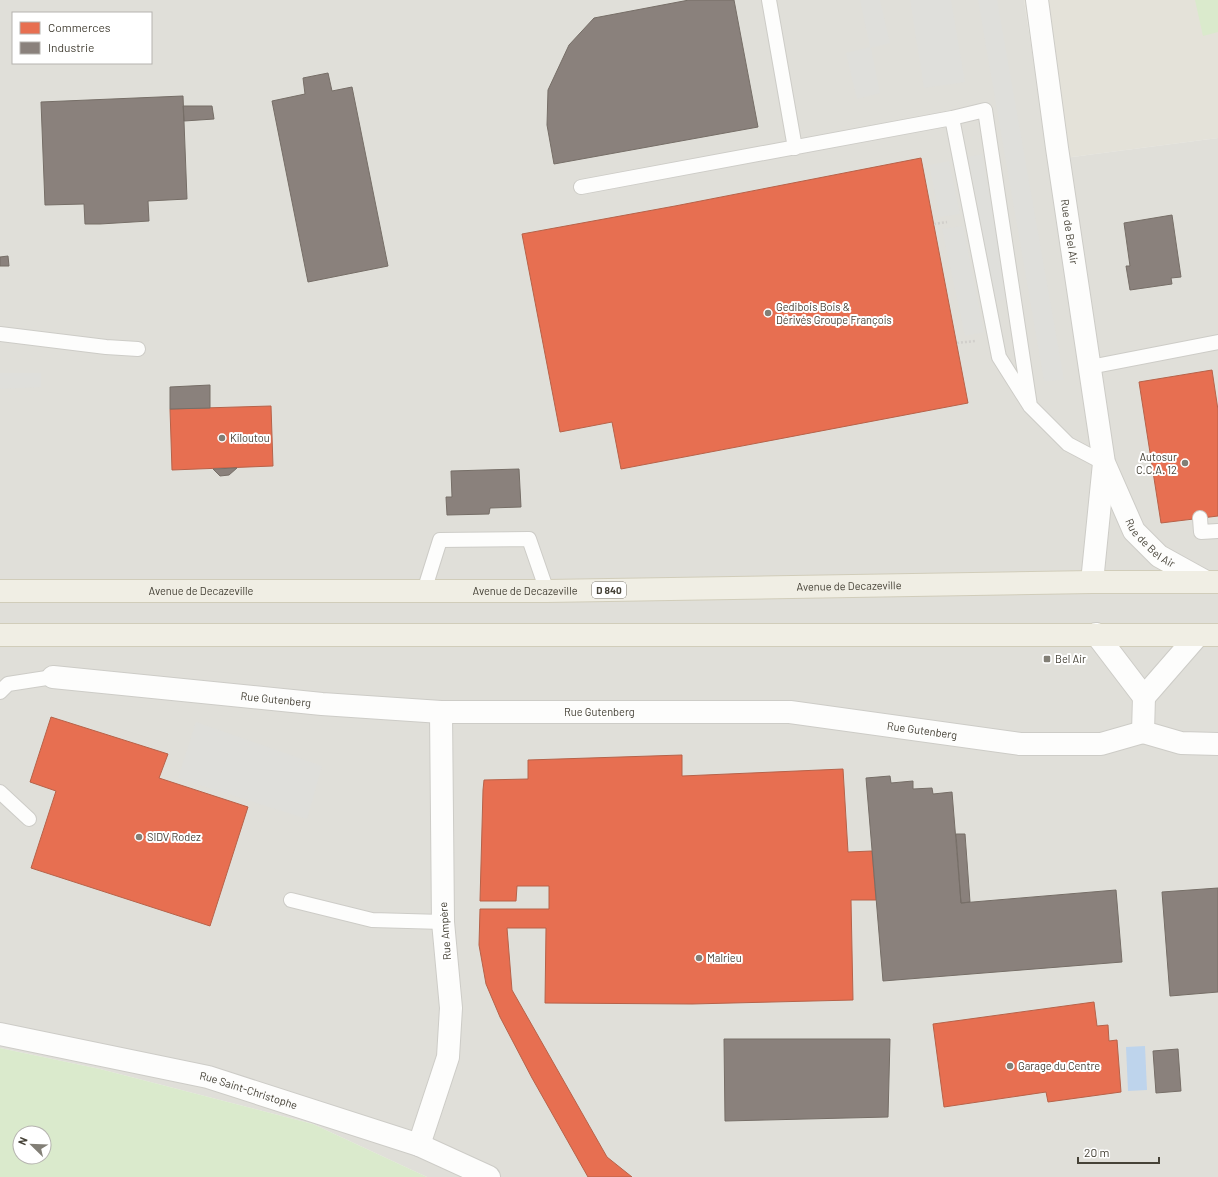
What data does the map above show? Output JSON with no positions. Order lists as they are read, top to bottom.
{
  "streets": {
    "main road": ["Avenue de Decazeville", "D 840"],
    "street": [
      "Rue de Bel Air",
      "Rue Gutenberg",
      "Rue Ampère",
      "Rue Saint-Christophe"
    ]
  },
  "crossings": [
    ["Rue de Bel Air", "Avenue de Decazeville"],
    ["Rue Gutenberg", "Rue Ampère"],
    ["Rue Ampère", "Rue Saint-Christophe"]
  ],
  "places": {
    "other": [
      "Gedibois Bois & Dérivés Groupe François",
      "Kiloutou",
      "Autosur C.C.A. 12",
      "SIDV Rodez",
      "Malrieu",
      "Garage du Centre"
    ],
    "transit": ["Bel Air"]
  },
  "legend": ["Commerces", "Industrie"],
  "scale_bar": "20 m",
  "north": "top left"
}
